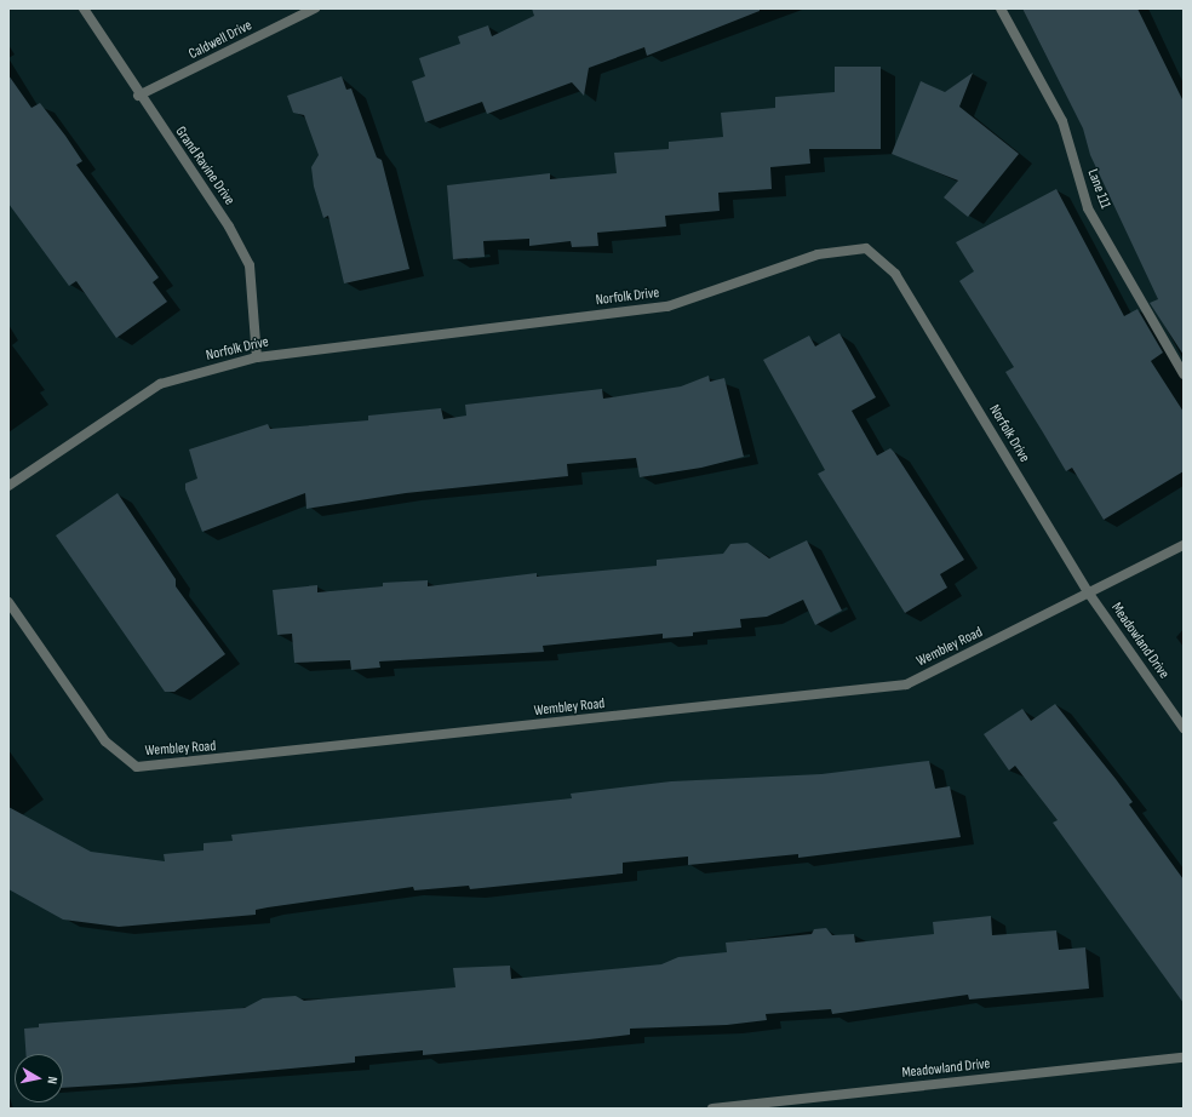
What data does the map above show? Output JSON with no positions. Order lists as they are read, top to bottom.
{
  "streets": {
    "street": [
      "Caldwell Drive",
      "Grand Ravine Drive",
      "Lane 111",
      "Norfolk Drive",
      "Meadowland Drive",
      "Wembley Road"
    ]
  },
  "crossings": [
    ["Caldwell Drive", "Grand Ravine Drive"],
    ["Grand Ravine Drive", "Norfolk Drive"],
    ["Norfolk Drive", "Meadowland Drive"],
    ["Norfolk Drive", "Wembley Road"],
    ["Meadowland Drive", "Wembley Road"]
  ],
  "north": "right"
}
